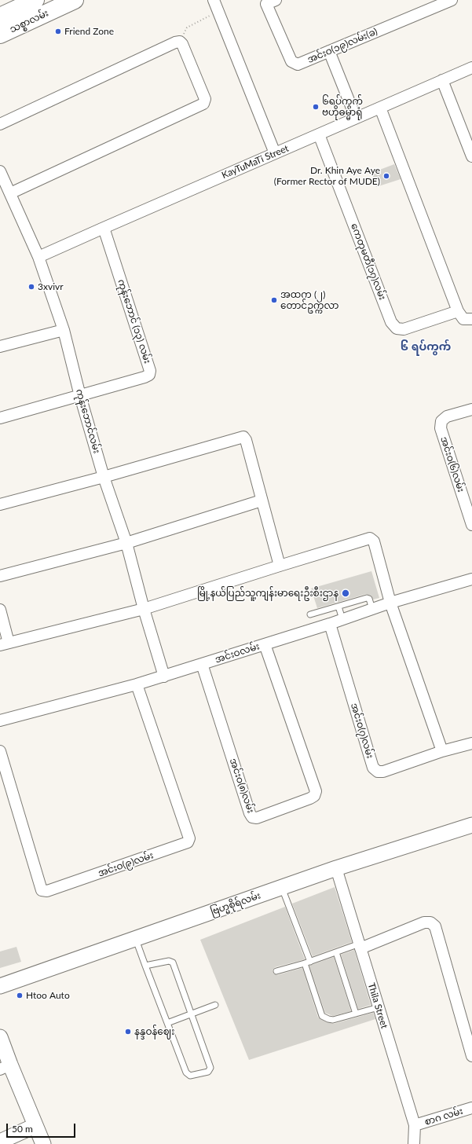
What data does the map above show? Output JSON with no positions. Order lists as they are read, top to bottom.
{
  "streets": {
    "main road": ["သစ္စာလမ်း", "ဗြဟ္မစိုရ်လမ်း"],
    "street": [
      "အင်းဝ(၁၉)လမ်း(ခ)",
      "KayTuMaTi Street",
      "ကေတုမတီ(၁၇)လမ်း",
      "ကုန်းဘောင် (၁၃) လမ်း",
      "ကုန်းဘောင်လမ်း",
      "အင်းဝ(၆)လမ်း",
      "အင်းဝလမ်း",
      "အင်းဝ(၇)လမ်း",
      "အင်းဝ(၈)လမ်း",
      "အင်းဝ(၉)လမ်း",
      "Thila Street",
      "စာဂ လမ်း"
    ]
  },
  "crossings": [
    ["KayTuMaTi Street", "ကေတုမတီ(၁၇)လမ်း"],
    ["KayTuMaTi Street", "ကုန်းဘောင် (၁၃) လမ်း"],
    ["KayTuMaTi Street", "ကုန်းဘောင်လမ်း"],
    ["ကုန်းဘောင် (၁၃) လမ်း", "ကုန်းဘောင်လမ်း"],
    ["ကုန်းဘောင်လမ်း", "အင်းဝလမ်း"],
    ["အင်းဝလမ်း", "အင်းဝ(၇)လမ်း"],
    ["အင်းဝလမ်း", "အင်းဝ(၈)လမ်း"],
    ["အင်းဝလမ်း", "အင်းဝ(၉)လမ်း"],
    ["ဗြဟ္မစိုရ်လမ်း", "Thila Street"],
    ["Thila Street", "စာဂ လမ်း"]
  ],
  "districts": ["၆ ရပ်ကွက်"],
  "places": [
    "Friend Zone",
    "၆ရပ်ကွက် ဗဟိုဓမ္မာရုံ",
    "Dr. Khin Aye Aye (Former Rector of MUDE)",
    "3xvivr",
    "အထက (၂) တောင်ဥက္ကလာ",
    "မြို့နယ်ပြည်သူ့ကျန်းမာရေးဦးစီးဌာန",
    "Htoo Auto",
    "နန္ဒဝန်ဈေး"
  ],
  "scale_bar": "50 m"
}
